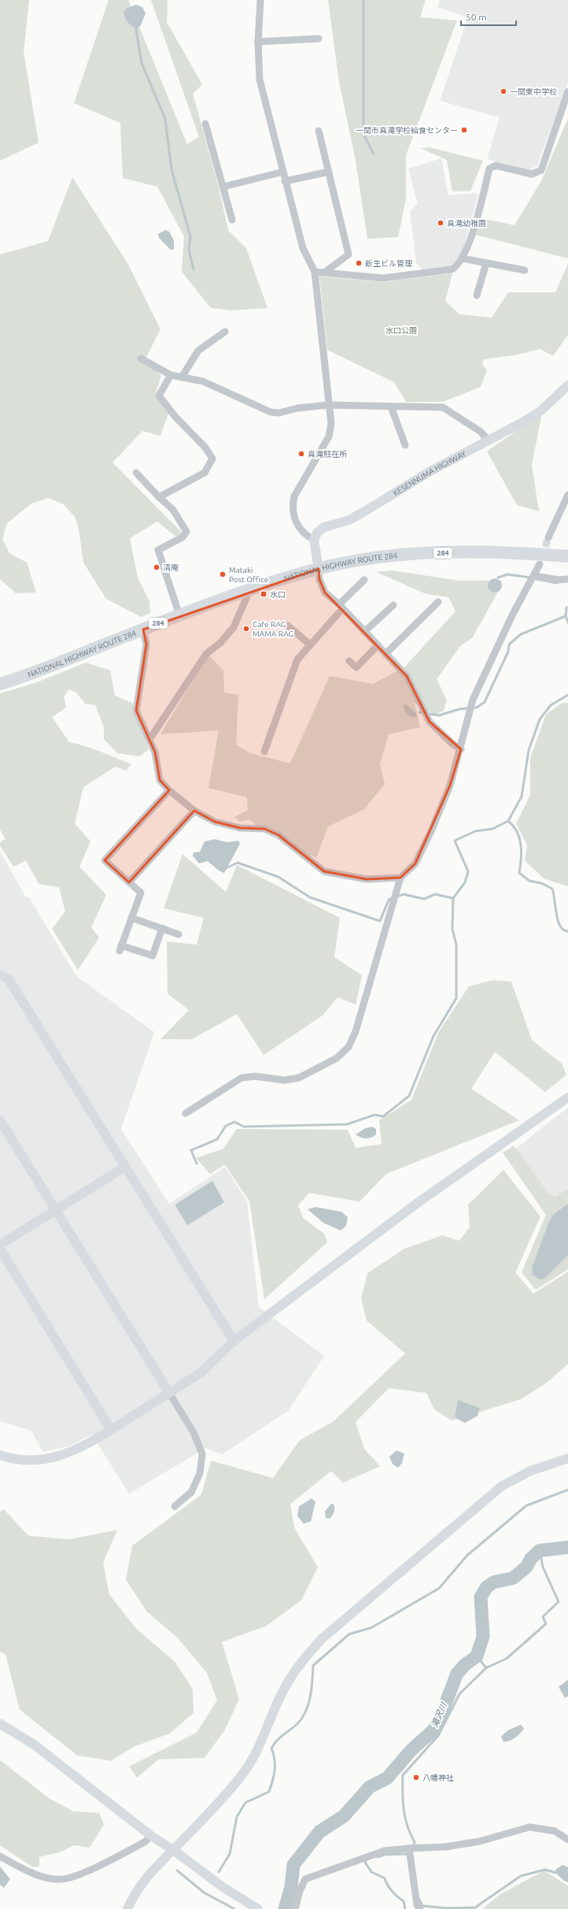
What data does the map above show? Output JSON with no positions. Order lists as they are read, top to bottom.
{
  "streets": {
    "highway": ["284", "NATIONAL HIGHWAY ROUTE 284"],
    "street": ["KESENNUMA HIGHWAY"]
  },
  "water": ["滝沢川"],
  "parks": ["水口公園"],
  "places": {
    "other": [
      "一関東中学校",
      "一関市真滝学校給食センター",
      "真滝幼稚園",
      "新生ビル管理",
      "真滝駐在所",
      "清庵",
      "Mataki Post Office",
      "Cafe RAG MAMA RAG",
      "八幡神社"
    ],
    "transit": ["水口"]
  },
  "scale_bar": "50 m"
}
